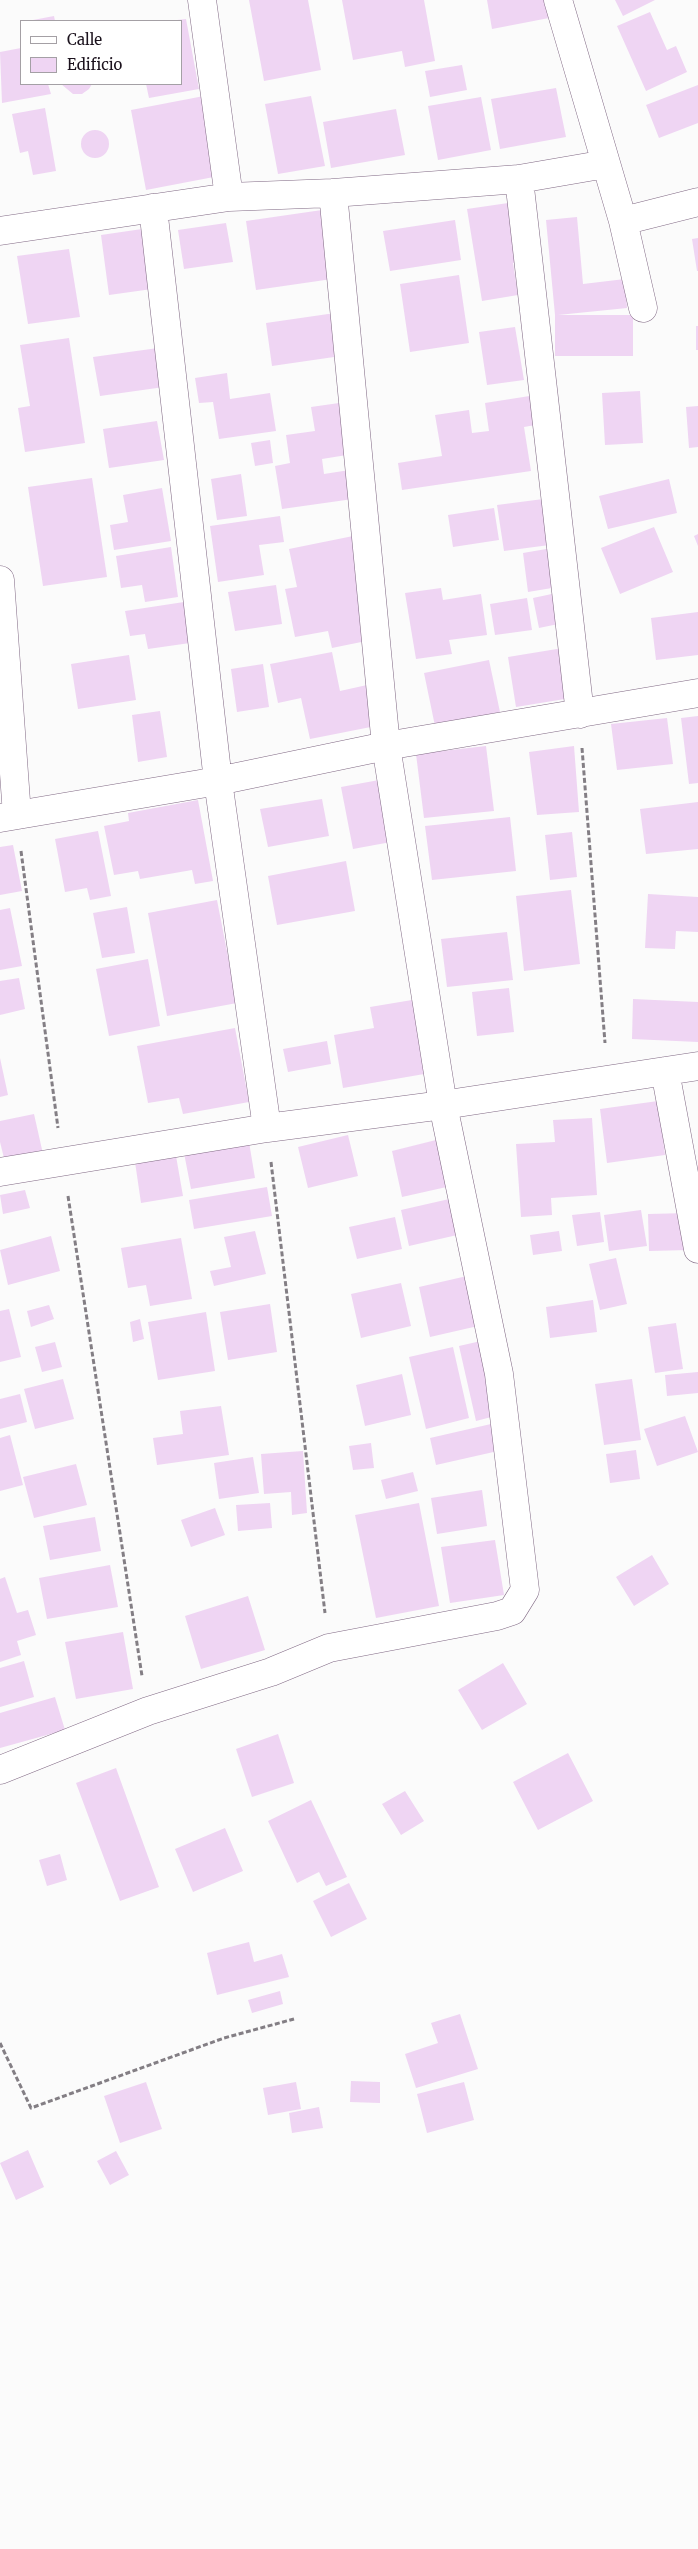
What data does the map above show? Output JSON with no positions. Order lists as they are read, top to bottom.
{
  "legend": ["Calle", "Edificio"]
}
